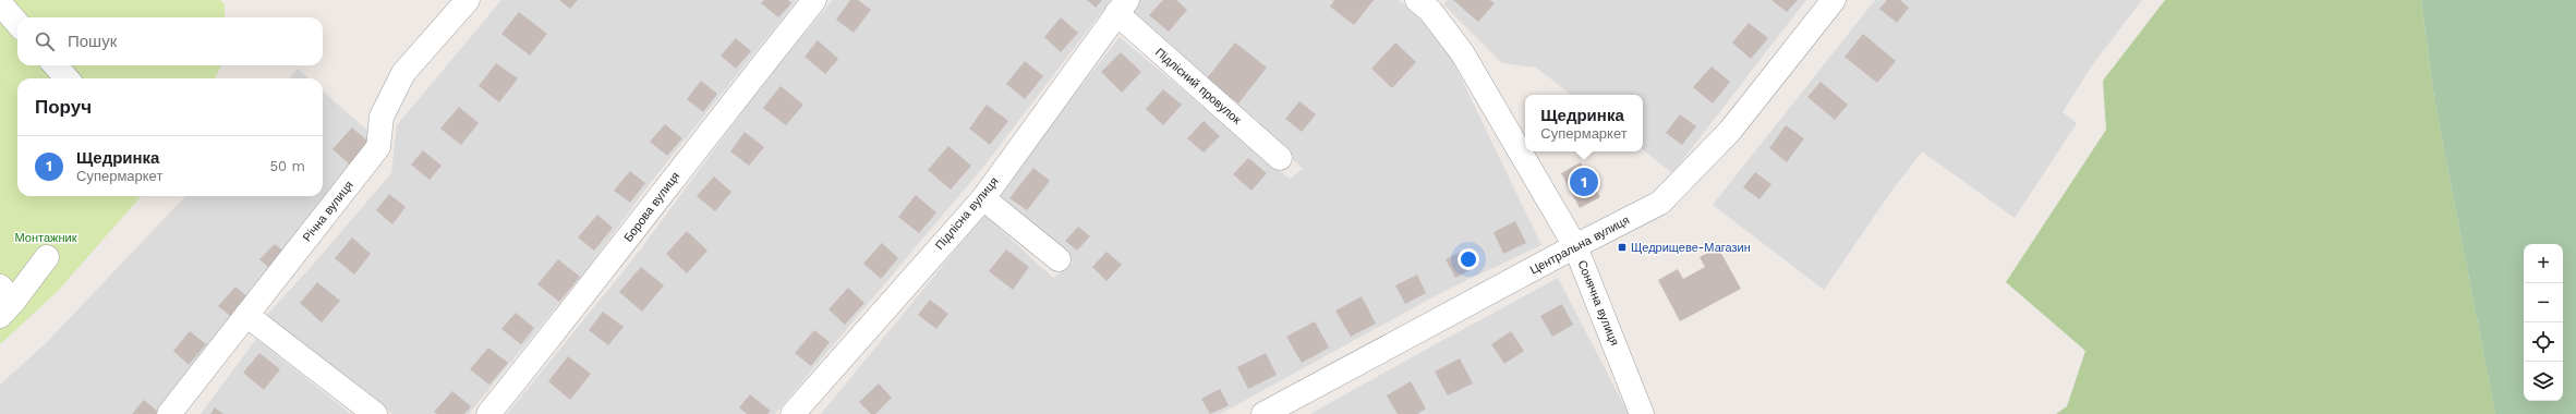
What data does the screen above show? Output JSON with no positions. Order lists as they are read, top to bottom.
{
  "streets": {
    "street": [
      "Підлісний провулок",
      "Борова вулиця",
      "Річна вулиця",
      "Підлісна вулиця",
      "Центральна вулиця",
      "Сонячна вулиця"
    ]
  },
  "crossings": [
    ["Підлісний провулок", "Підлісна вулиця"],
    ["Центральна вулиця", "Сонячна вулиця"]
  ],
  "parks": ["Монтажник"],
  "places": {
    "transit": ["Щедрищеве-Магазин"]
  },
  "page": {
    "search": "Пошук",
    "heading": "Поруч",
    "popup": ["Щедринка", "Супермаркет"],
    "list": [
      {
        "mark": "1",
        "name": "Щедринка",
        "note": "Супермаркет",
        "value": "50 m"
      }
    ],
    "pins": "1",
    "map_buttons": ["+", "−"]
  }
}
